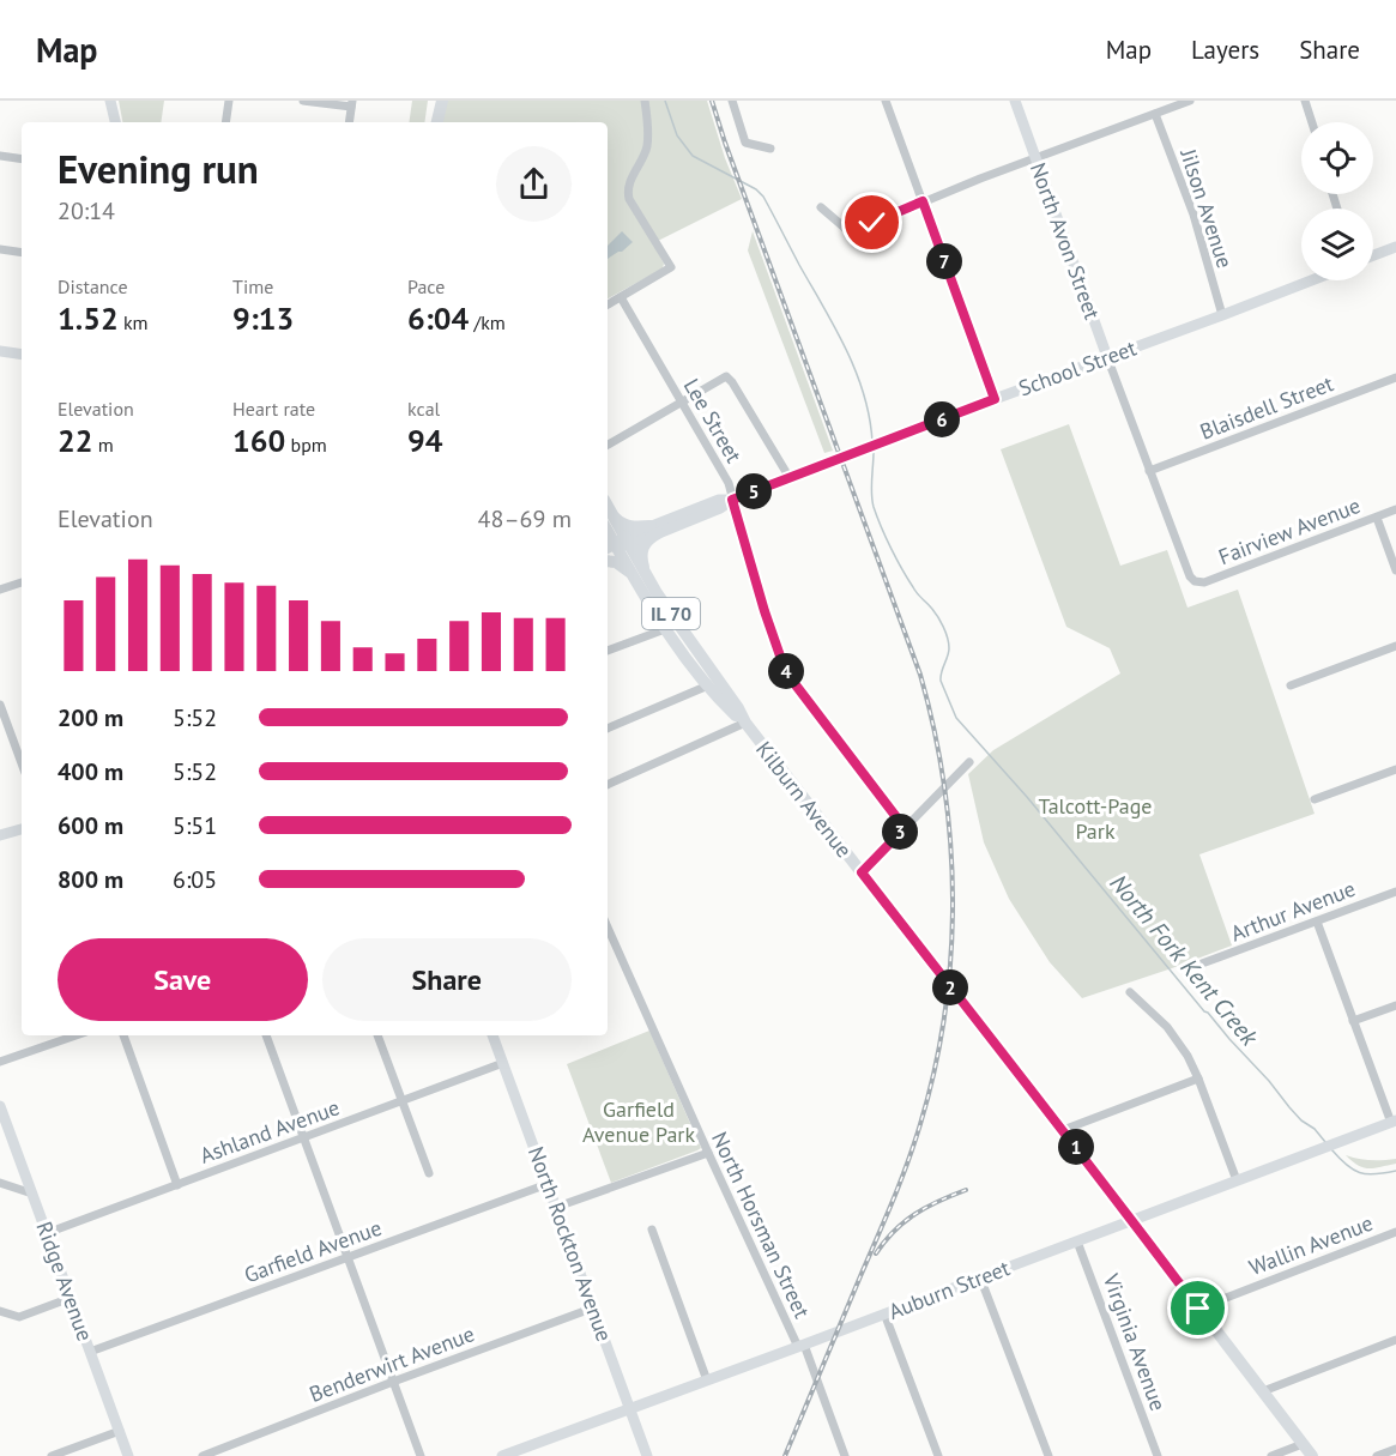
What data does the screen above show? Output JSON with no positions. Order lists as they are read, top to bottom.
{
  "streets": {
    "main road": [
      "North Avon Street",
      "School Street",
      "IL 70",
      "Kilburn Avenue",
      "North Rockton Avenue",
      "Ridge Avenue",
      "Auburn Street"
    ],
    "street": [
      "Jilson Avenue",
      "Blaisdell Street",
      "Lee Street",
      "Fairview Avenue",
      "Arthur Avenue",
      "Ashland Avenue",
      "North Horsman Street",
      "Wallin Avenue",
      "Garfield Avenue",
      "Virginia Avenue",
      "Benderwirt Avenue"
    ]
  },
  "crossings": [
    ["Jilson Avenue", "School Street"],
    ["North Avon Street", "School Street"],
    ["North Avon Street", "Blaisdell Street"],
    ["North Avon Street", "Fairview Avenue"],
    ["School Street", "Lee Street"],
    ["School Street", "Kilburn Avenue"],
    ["Kilburn Avenue", "Wallin Avenue"],
    ["Kilburn Avenue", "Auburn Street"],
    ["Ashland Avenue", "North Rockton Avenue"],
    ["Ashland Avenue", "Ridge Avenue"],
    ["North Horsman Street", "Auburn Street"],
    ["North Rockton Avenue", "Garfield Avenue"],
    ["North Rockton Avenue", "Auburn Street"],
    ["North Rockton Avenue", "Benderwirt Avenue"],
    ["Garfield Avenue", "Ridge Avenue"],
    ["Auburn Street", "Virginia Avenue"]
  ],
  "water": ["North Fork Kent Creek"],
  "parks": ["Talcott-Page Park", "Garfield Avenue Park"],
  "page": {
    "header": "Map",
    "nav": ["Map", "Layers", "Share"],
    "heading": ["Evening run", "20:14"],
    "pins": [
      "7",
      "6",
      "5",
      "4",
      "3",
      "2",
      "1"
    ],
    "stats": [
      ["Distance", "1.52 km"],
      ["Time", "9:13"],
      ["Pace", "6:04 /km"],
      ["Elevation", "22 m"],
      ["Heart rate", "160 bpm"],
      ["kcal", "94"]
    ],
    "chart": ["Elevation", "48–69 m"],
    "list": [
      {
        "name": "200 m",
        "note": "5:52"
      },
      {
        "name": "400 m",
        "note": "5:52"
      },
      {
        "name": "600 m",
        "note": "5:51"
      },
      {
        "name": "800 m",
        "note": "6:05"
      }
    ],
    "buttons": ["Save", "Share"]
  }
}
